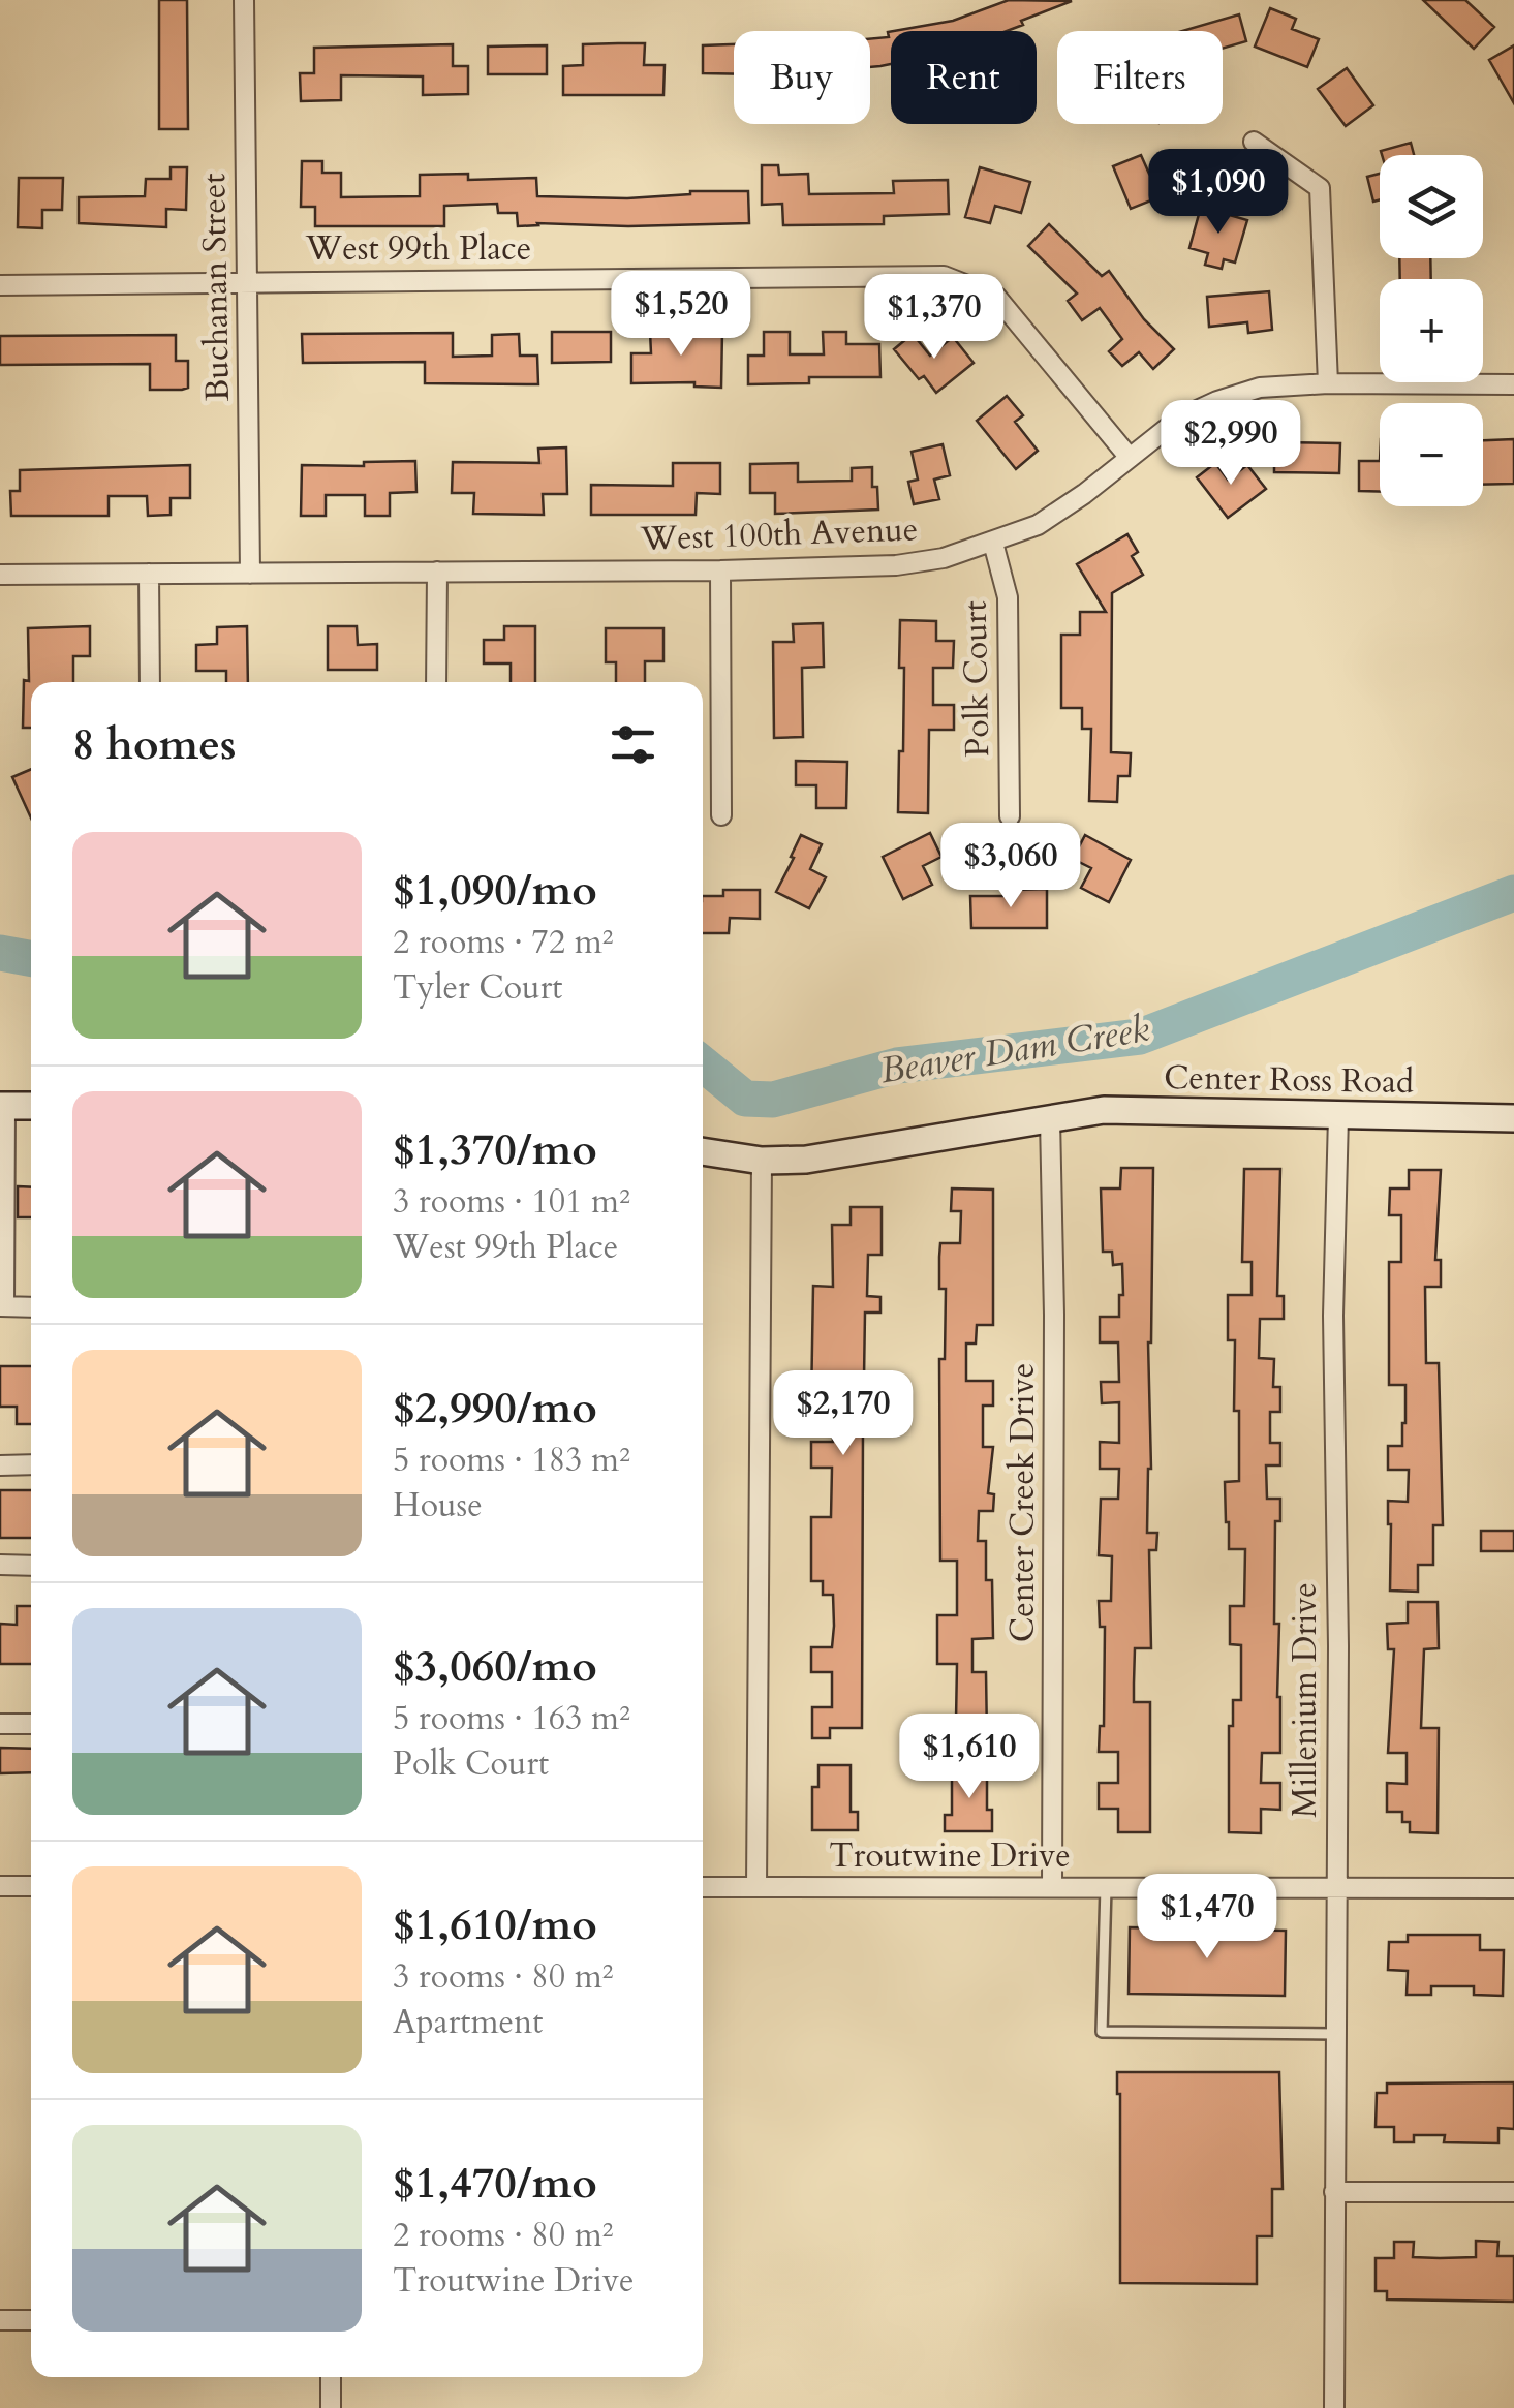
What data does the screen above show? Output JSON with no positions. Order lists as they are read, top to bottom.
{
  "streets": {
    "street": [
      "West 99th Place",
      "Buchanan Street",
      "West 100th Avenue",
      "Polk Court",
      "Center Ross Road",
      "Center Creek Drive",
      "Millenium Drive",
      "Troutwine Drive"
    ]
  },
  "crossings": [
    ["West 99th Place", "Buchanan Street"],
    ["West 99th Place", "West 100th Avenue"],
    ["Buchanan Street", "West 100th Avenue"],
    ["West 100th Avenue", "Polk Court"],
    ["Center Ross Road", "Center Creek Drive"],
    ["Center Ross Road", "Millenium Drive"],
    ["Center Creek Drive", "Troutwine Drive"],
    ["Millenium Drive", "Troutwine Drive"]
  ],
  "water": ["Beaver Dam Creek"],
  "page": {
    "chip": ["Buy", "Rent", "Filters"],
    "price": [
      "$1,090",
      "$1,520",
      "$1,370",
      "$2,990",
      "$3,060",
      "$2,170",
      "$1,610",
      "$1,470"
    ],
    "map_buttons": ["+", "−"],
    "heading": "8 homes",
    "list": [
      {
        "name": "$1,090/mo",
        "note": "2 rooms · 72 m² · Tyler Court"
      },
      {
        "name": "$1,370/mo",
        "note": "3 rooms · 101 m² · West 99th Place"
      },
      {
        "name": "$2,990/mo",
        "note": "5 rooms · 183 m² · House"
      },
      {
        "name": "$3,060/mo",
        "note": "5 rooms · 163 m² · Polk Court"
      },
      {
        "name": "$1,610/mo",
        "note": "3 rooms · 80 m² · Apartment"
      },
      {
        "name": "$1,470/mo",
        "note": "2 rooms · 80 m² · Troutwine Drive"
      }
    ]
  }
}
